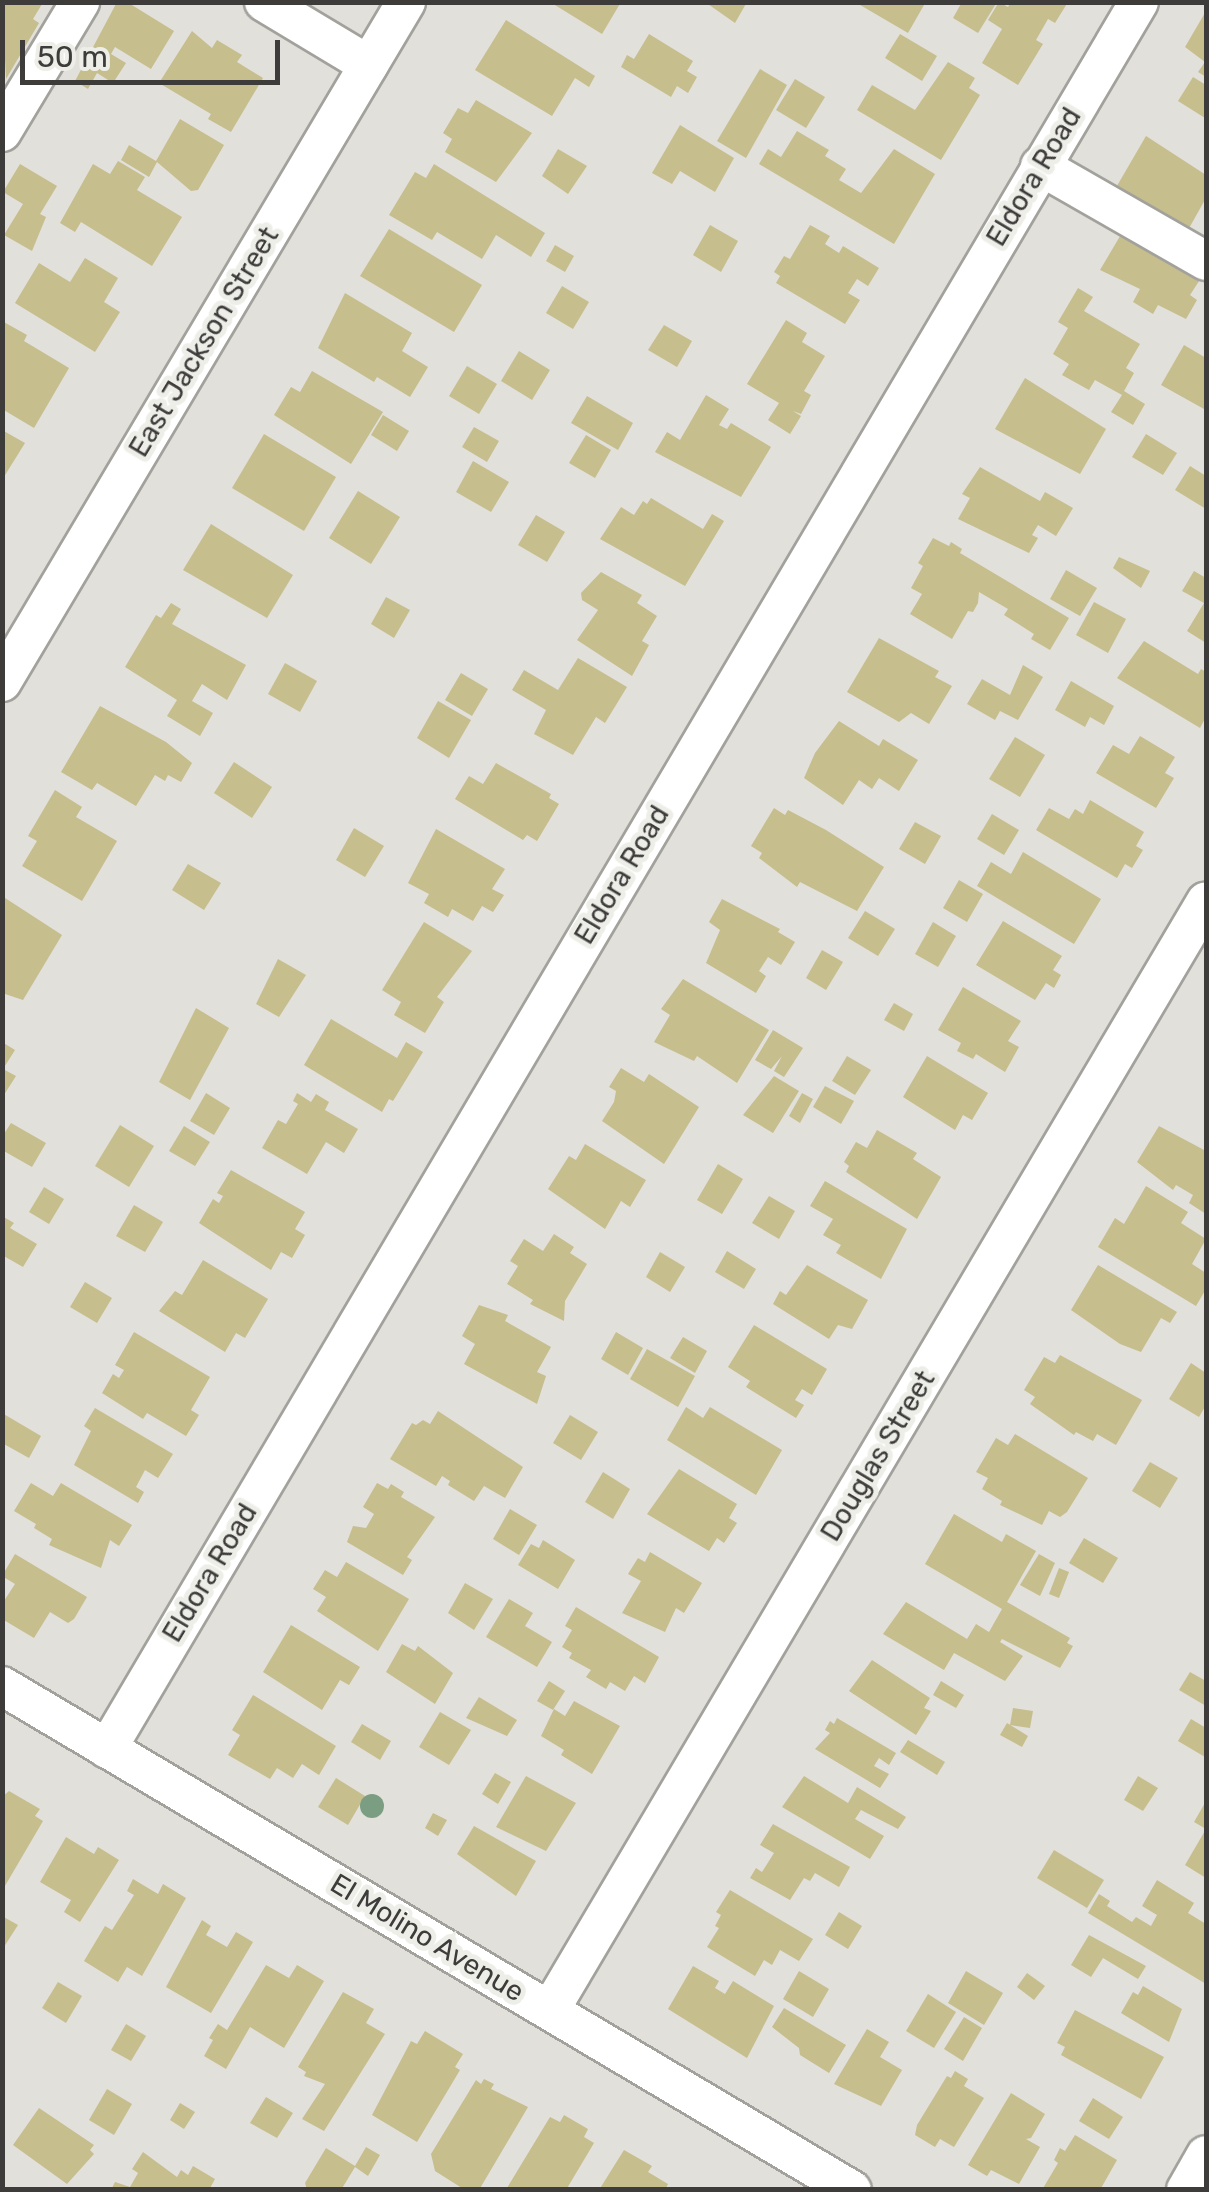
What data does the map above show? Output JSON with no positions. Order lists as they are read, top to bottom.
{
  "streets": {
    "street": [
      "Eldora Road",
      "East Jackson Street",
      "Douglas Street",
      "El Molino Avenue"
    ]
  },
  "crossings": [
    ["Eldora Road", "El Molino Avenue"],
    ["Douglas Street", "El Molino Avenue"]
  ],
  "scale_bar": "50 m"
}
